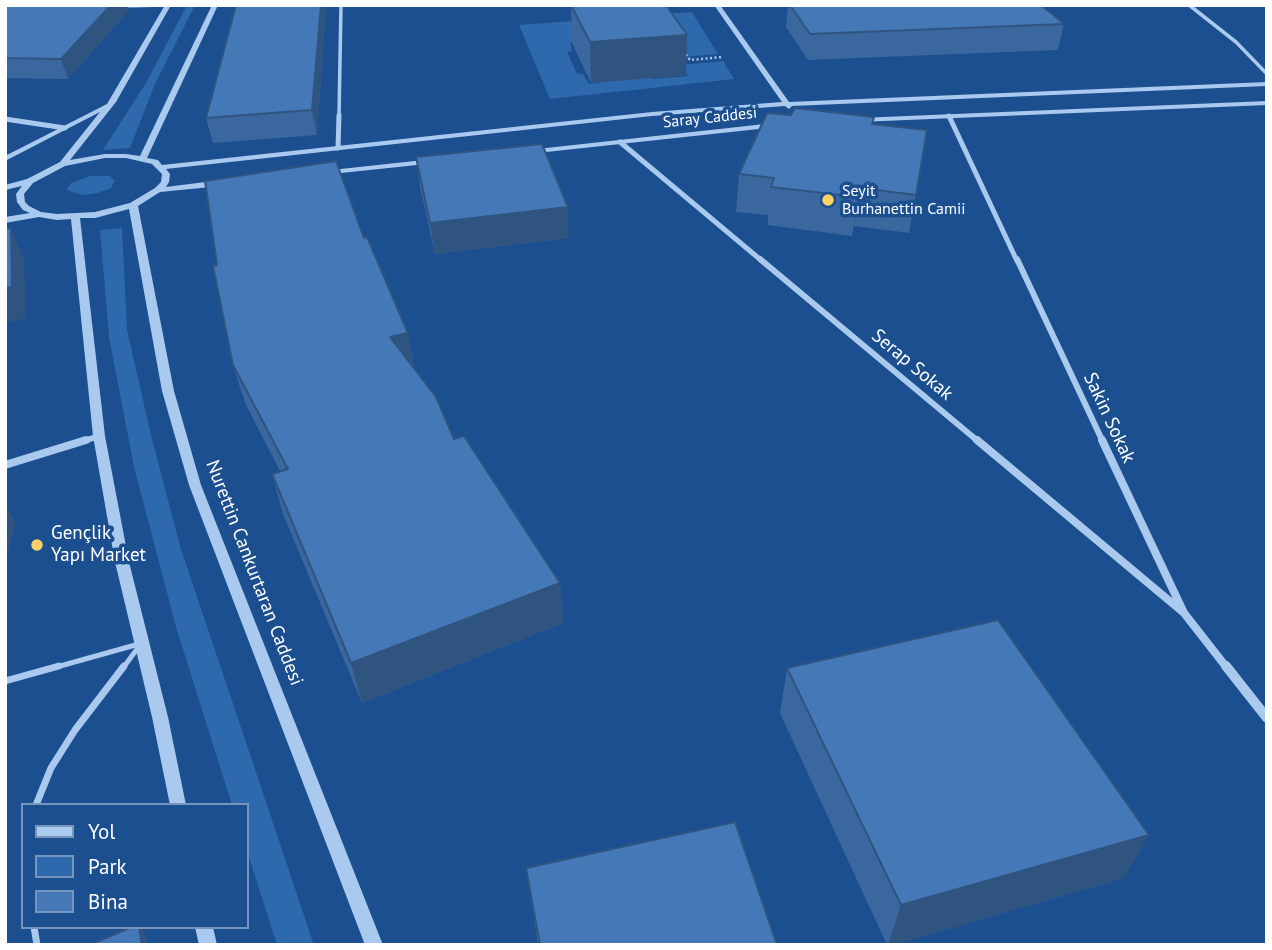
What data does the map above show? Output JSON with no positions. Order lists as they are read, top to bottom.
{
  "streets": {
    "street": [
      "Saray Caddesi",
      "Serap Sokak",
      "Sakin Sokak",
      "Nurettin Cankurtaran Caddesi"
    ]
  },
  "crossings": [
    ["Saray Caddesi", "Serap Sokak"],
    ["Serap Sokak", "Sakin Sokak"]
  ],
  "places": ["Seyit Burhanettin Camii", "Gençlik Yapı Market"],
  "legend": ["Yol", "Park", "Bina"]
}
